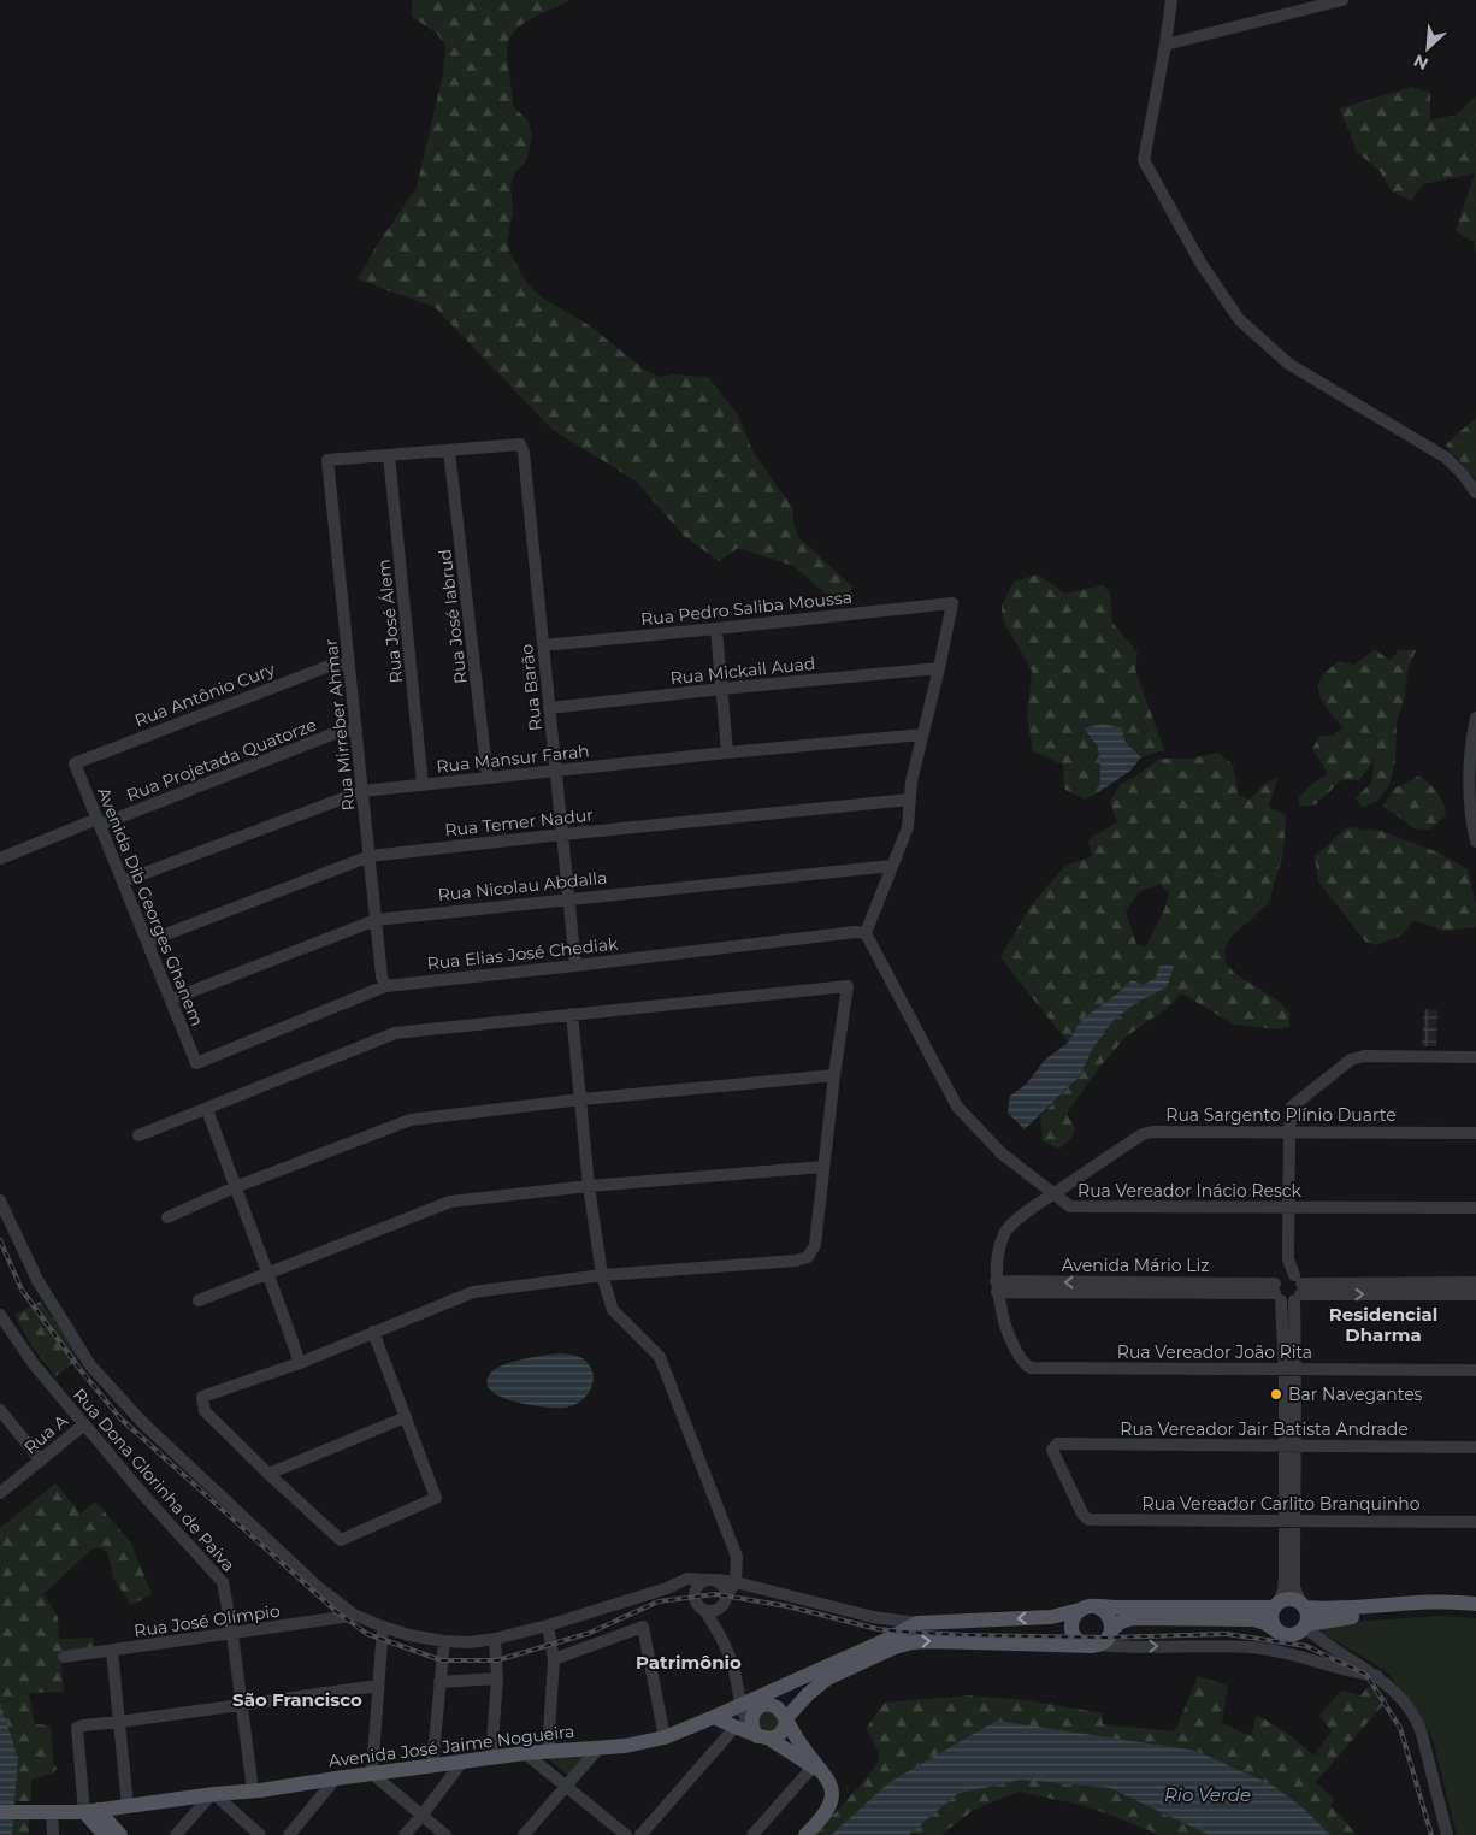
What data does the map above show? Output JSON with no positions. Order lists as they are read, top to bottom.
{
  "streets": {
    "main road": ["Avenida José Jaime Nogueira"],
    "street": [
      "Rua Pedro Saliba Moussa",
      "Rua José Iabrud",
      "Rua José Álem",
      "Rua Mickail Auad",
      "Rua Barão",
      "Rua Antônio Cury",
      "Rua Mirreber Ahmar",
      "Rua Mansur Farah",
      "Rua Projetada Quatorze",
      "Rua Temer Nadur",
      "Rua Nicolau Abdalla",
      "Avenida Dib Georges Ghanem",
      "Rua Elias José Chediak",
      "Rua Sargento Plínio Duarte",
      "Rua Vereador Inácio Resck",
      "Avenida Mário Liz",
      "Rua Vereador João Rita",
      "Rua Vereador Jair Batista Andrade",
      "Rua A",
      "Rua Dona Glorinha de Paiva",
      "Rua Vereador Carlito Branquinho",
      "Rua José Olímpio"
    ]
  },
  "crossings": [
    ["Rua Pedro Saliba Moussa", "Rua Mickail Auad"],
    ["Rua Pedro Saliba Moussa", "Rua Barão"],
    ["Rua José Iabrud", "Rua Barão"],
    ["Rua José Iabrud", "Rua Mansur Farah"],
    ["Rua José Álem", "Rua Mirreber Ahmar"],
    ["Rua José Álem", "Rua Mansur Farah"],
    ["Rua Mickail Auad", "Rua Barão"],
    ["Rua Barão", "Rua Mansur Farah"],
    ["Rua Barão", "Rua Temer Nadur"],
    ["Rua Barão", "Rua Nicolau Abdalla"],
    ["Rua Barão", "Rua Elias José Chediak"],
    ["Rua Antônio Cury", "Rua Mirreber Ahmar"],
    ["Rua Antônio Cury", "Avenida Dib Georges Ghanem"],
    ["Rua Mirreber Ahmar", "Rua Mansur Farah"],
    ["Rua Mirreber Ahmar", "Rua Projetada Quatorze"],
    ["Rua Mirreber Ahmar", "Rua Temer Nadur"],
    ["Rua Mirreber Ahmar", "Rua Nicolau Abdalla"],
    ["Rua Mirreber Ahmar", "Rua Elias José Chediak"],
    ["Rua Mansur Farah", "Avenida Dib Georges Ghanem"],
    ["Rua Projetada Quatorze", "Avenida Dib Georges Ghanem"],
    ["Rua Temer Nadur", "Avenida Dib Georges Ghanem"],
    ["Rua Nicolau Abdalla", "Avenida Dib Georges Ghanem"],
    ["Avenida Dib Georges Ghanem", "Rua Elias José Chediak"],
    ["Rua Elias José Chediak", "Rua Vereador Inácio Resck"],
    ["Rua Sargento Plínio Duarte", "Rua Vereador Inácio Resck"],
    ["Rua Sargento Plínio Duarte", "Avenida Mário Liz"],
    ["Rua Sargento Plínio Duarte", "Rua Vereador João Rita"],
    ["Rua Vereador Jair Batista Andrade", "Rua Vereador Carlito Branquinho"],
    ["Rua A", "Rua Dona Glorinha de Paiva"],
    ["Rua Dona Glorinha de Paiva", "Rua José Olímpio"],
    ["Rua Dona Glorinha de Paiva", "Avenida José Jaime Nogueira"]
  ],
  "districts": ["Residencial Dharma", "Patrimônio", "São Francisco"],
  "water": ["Rio Verde"],
  "places": ["Bar Navegantes"],
  "north": "bottom left"
}
